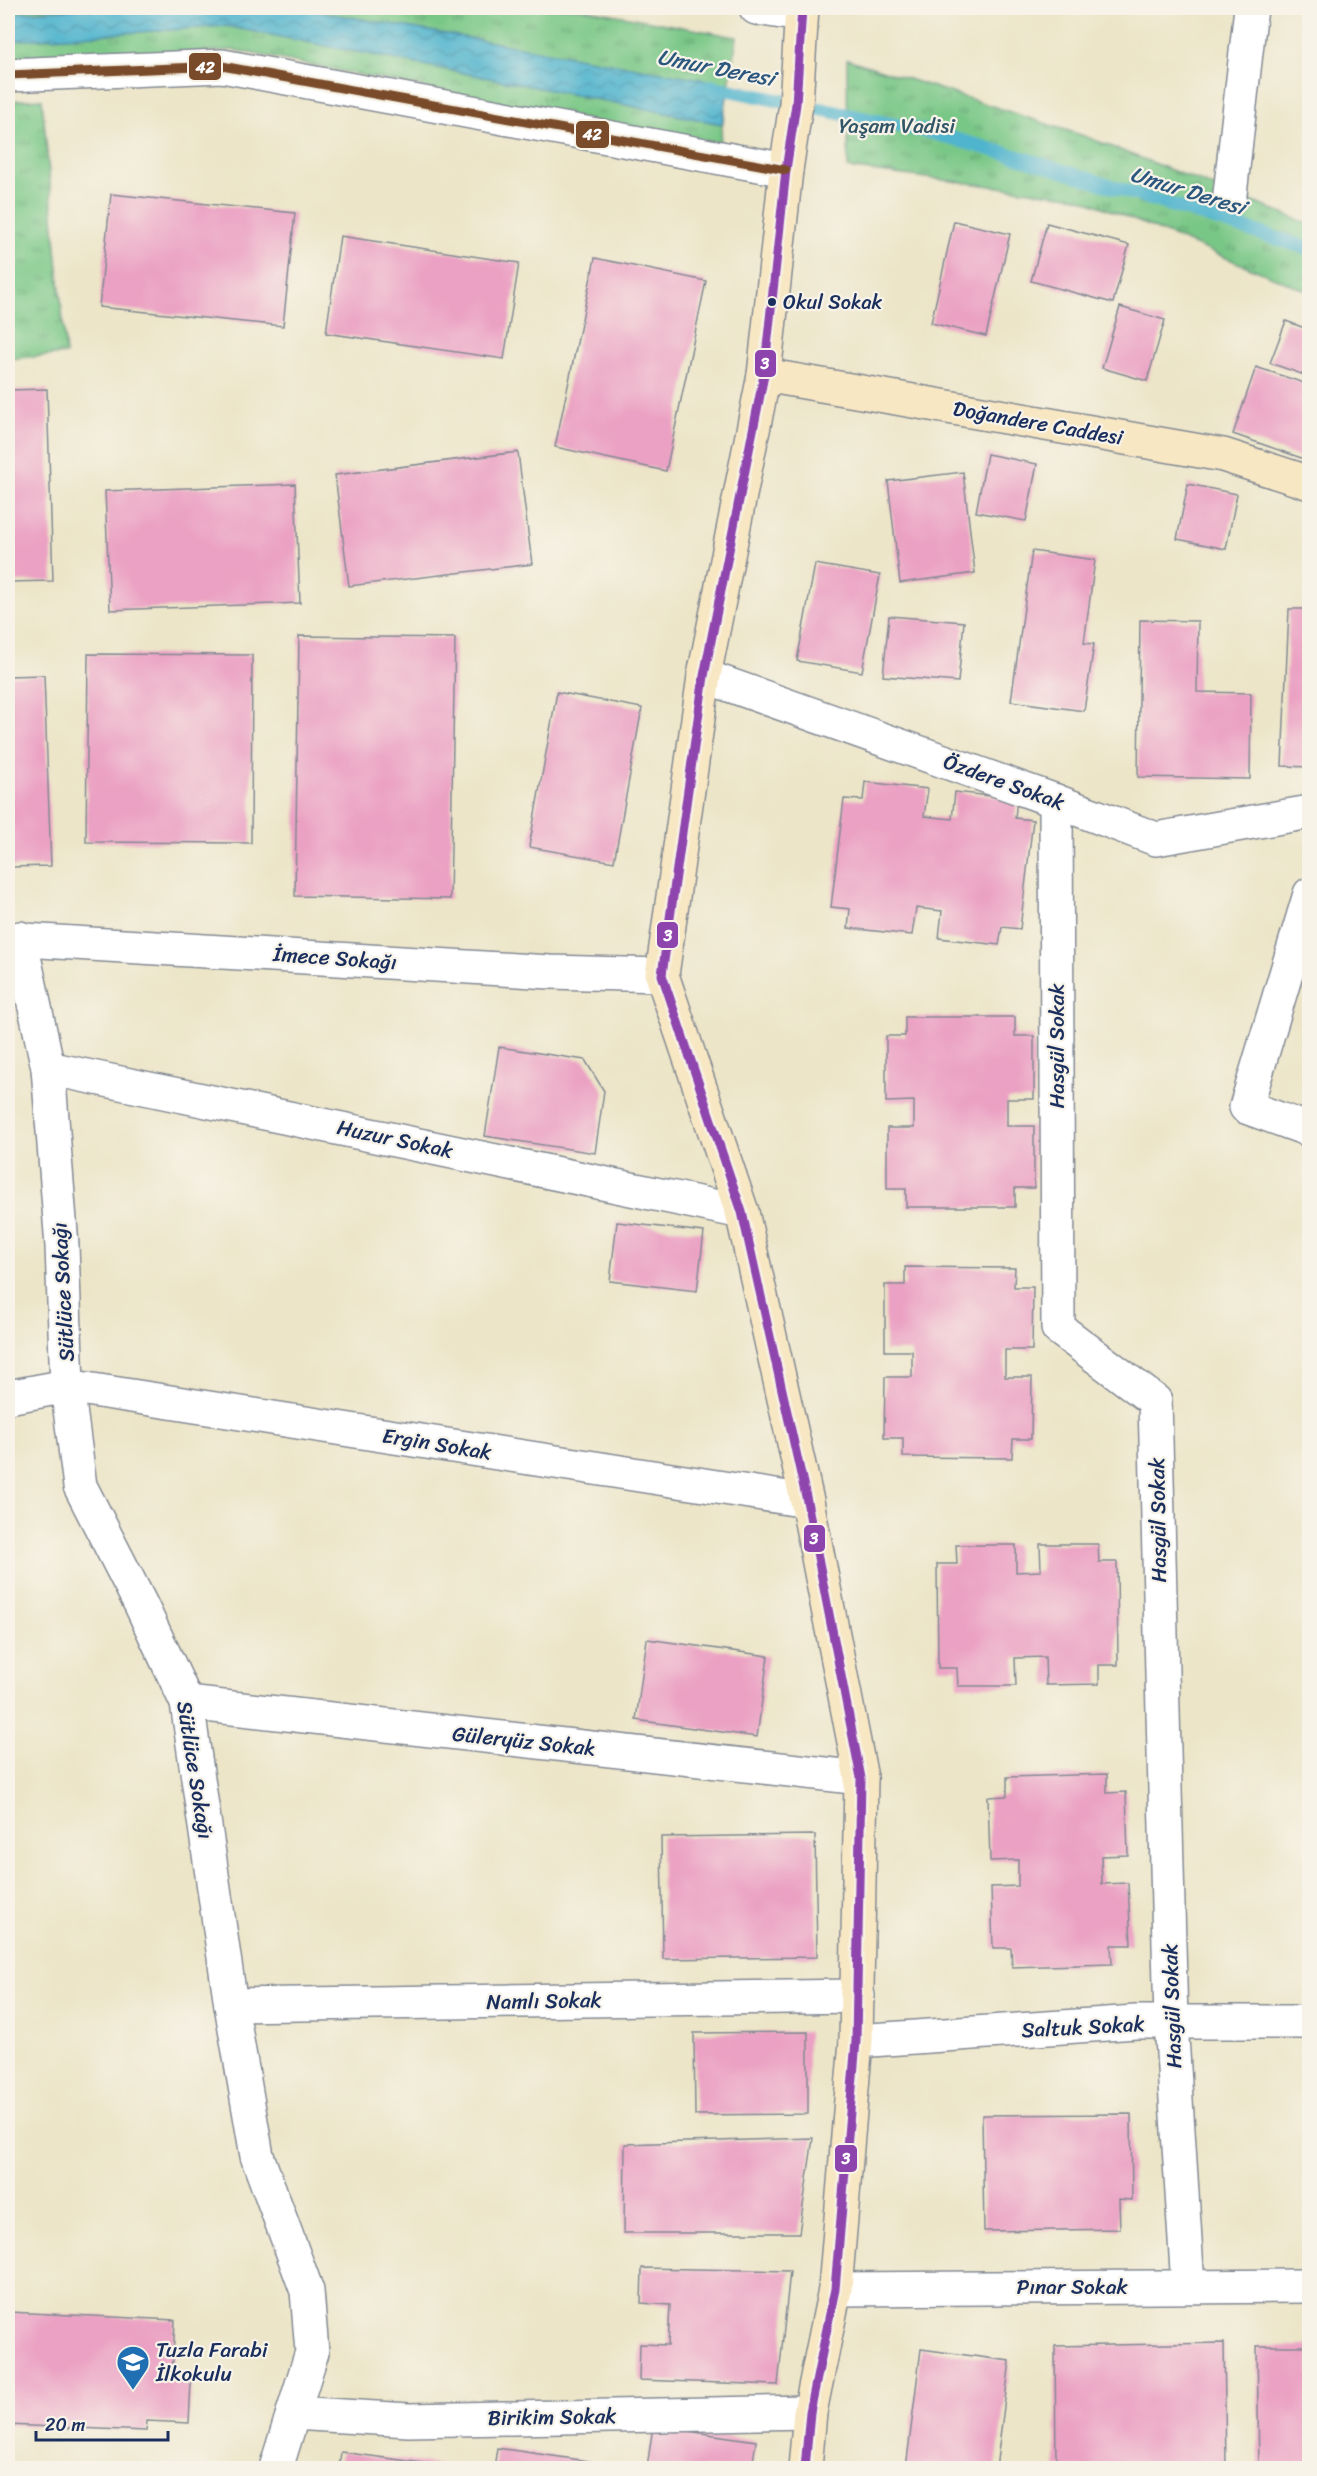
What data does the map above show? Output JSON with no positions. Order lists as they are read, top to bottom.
{
  "streets": {
    "street": [
      "Doğandere Caddesi",
      "Özdere Sokak",
      "İmece Sokağı",
      "Hasgül Sokak",
      "Huzur Sokak",
      "Sütlüce Sokağı",
      "Ergin Sokak",
      "Güleryüz Sokak",
      "Namlı Sokak",
      "Saltuk Sokak",
      "Pınar Sokak",
      "Birikim Sokak"
    ]
  },
  "crossings": [
    ["Özdere Sokak", "Hasgül Sokak"],
    ["İmece Sokağı", "Sütlüce Sokağı"],
    ["Hasgül Sokak", "Saltuk Sokak"],
    ["Hasgül Sokak", "Pınar Sokak"],
    ["Huzur Sokak", "Sütlüce Sokağı"],
    ["Sütlüce Sokağı", "Ergin Sokak"],
    ["Sütlüce Sokağı", "Güleryüz Sokak"],
    ["Sütlüce Sokağı", "Namlı Sokak"],
    ["Sütlüce Sokağı", "Birikim Sokak"]
  ],
  "water": ["Umur Deresi"],
  "parks": ["Yaşam Vadisi"],
  "places": {
    "other": ["Okul Sokak"],
    "school or university": ["Tuzla Farabi İlkokulu"]
  },
  "lines": ["transit line 3", "transit line 42"],
  "scale_bar": "20 m"
}
